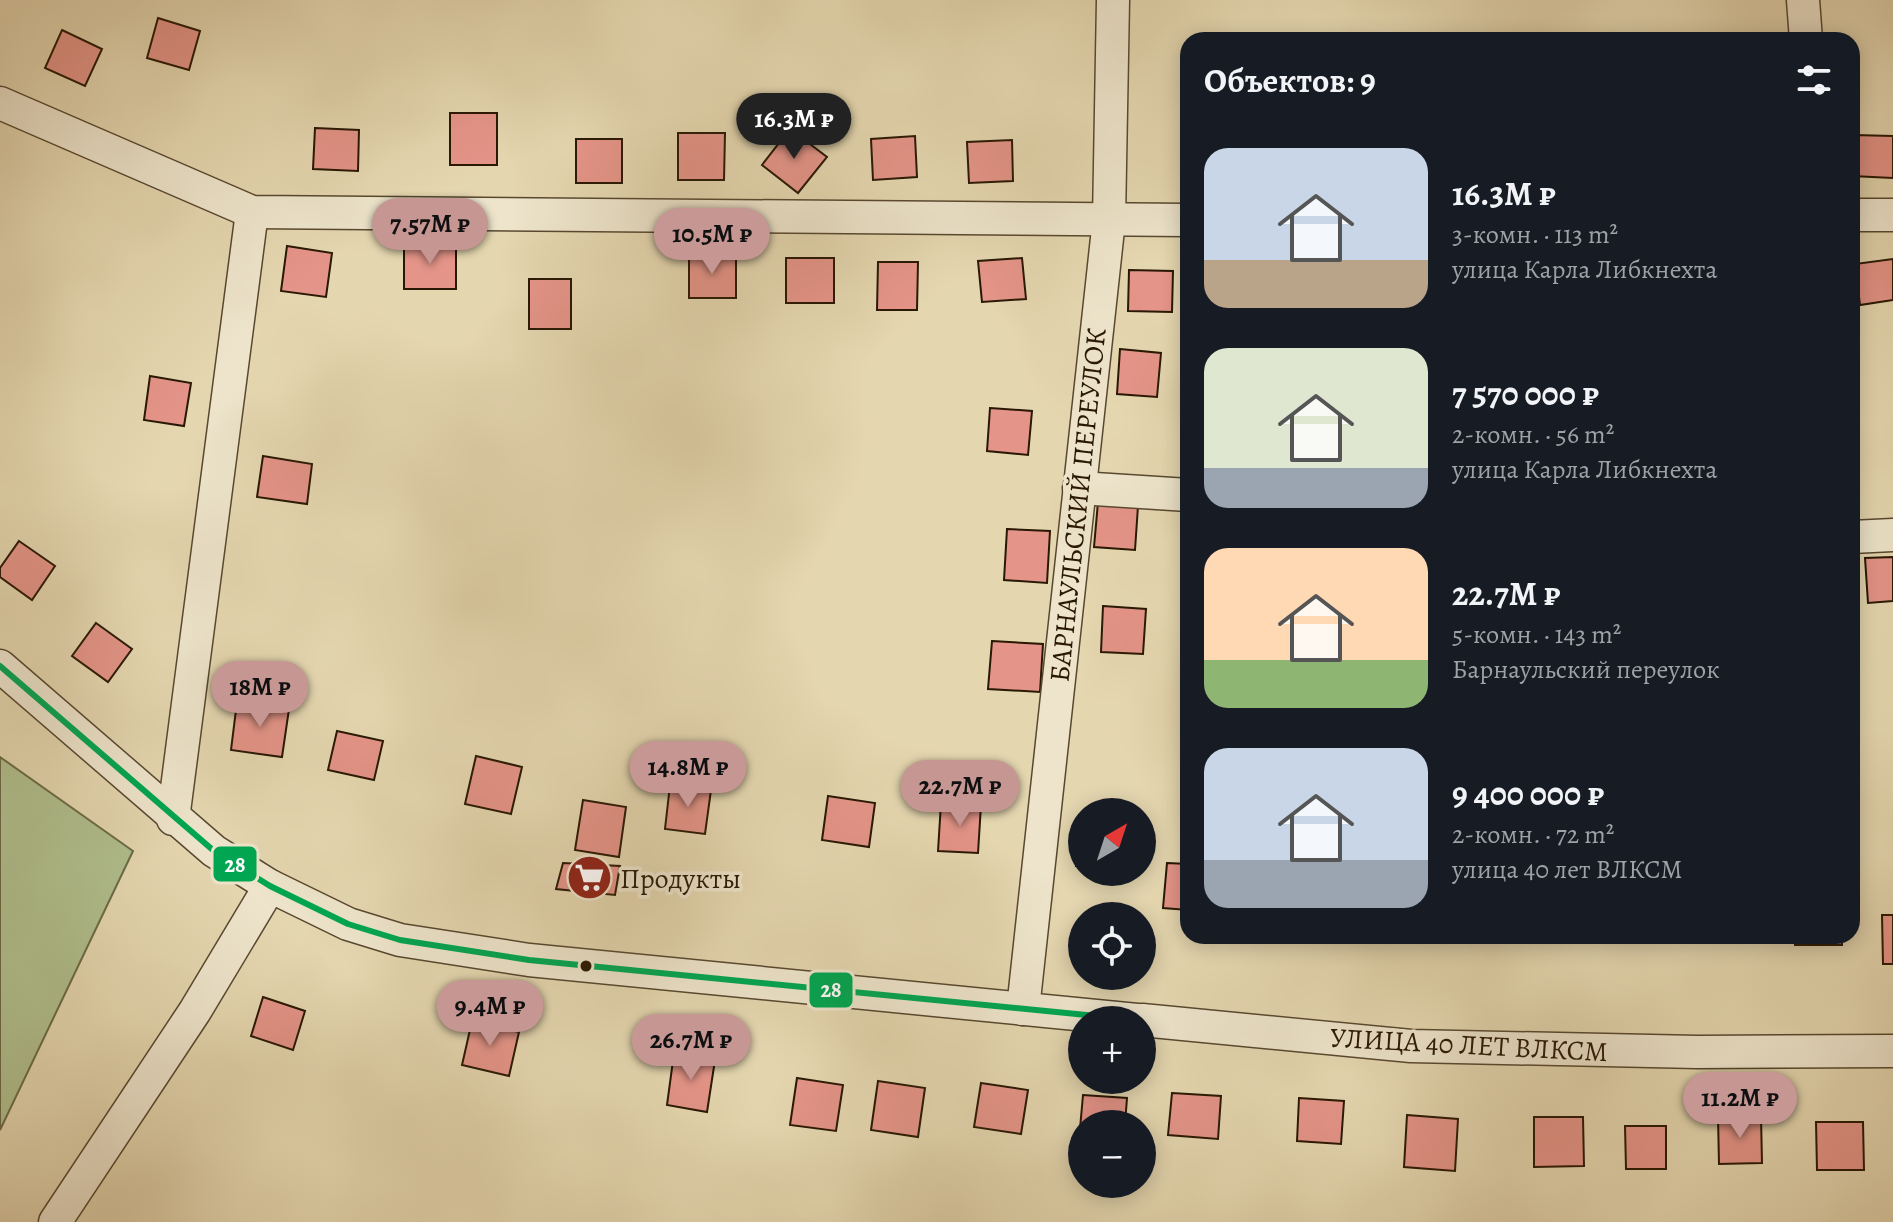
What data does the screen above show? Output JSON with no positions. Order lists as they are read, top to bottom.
{
  "streets": {
    "street": ["БАРНАУЛЬСКИЙ ПЕРЕУЛОК", "УЛИЦА 40 ЛЕТ ВЛКСМ"]
  },
  "crossings": [
    ["БАРНАУЛЬСКИЙ ПЕРЕУЛОК", "УЛИЦА 40 ЛЕТ ВЛКСМ"]
  ],
  "places": {
    "supermarket": ["Продукты"]
  },
  "lines": ["transit line 28"],
  "north": "top right",
  "page": {
    "heading": "Объектов: 9",
    "price": [
      "16.3M ₽",
      "7.57M ₽",
      "10.5M ₽",
      "18M ₽",
      "14.8M ₽",
      "22.7M ₽",
      "9.4M ₽",
      "26.7M ₽",
      "11.2M ₽"
    ],
    "list": [
      {
        "name": "16.3M ₽",
        "note": "3-комн. · 113 m² · улица Карла Либкнехта"
      },
      {
        "name": "7 570 000 ₽",
        "note": "2-комн. · 56 m² · улица Карла Либкнехта"
      },
      {
        "name": "22.7M ₽",
        "note": "5-комн. · 143 m² · Барнаульский переулок"
      },
      {
        "name": "9 400 000 ₽",
        "note": "2-комн. · 72 m² · улица 40 лет ВЛКСМ"
      }
    ],
    "map_buttons": ["+", "−"]
  }
}
